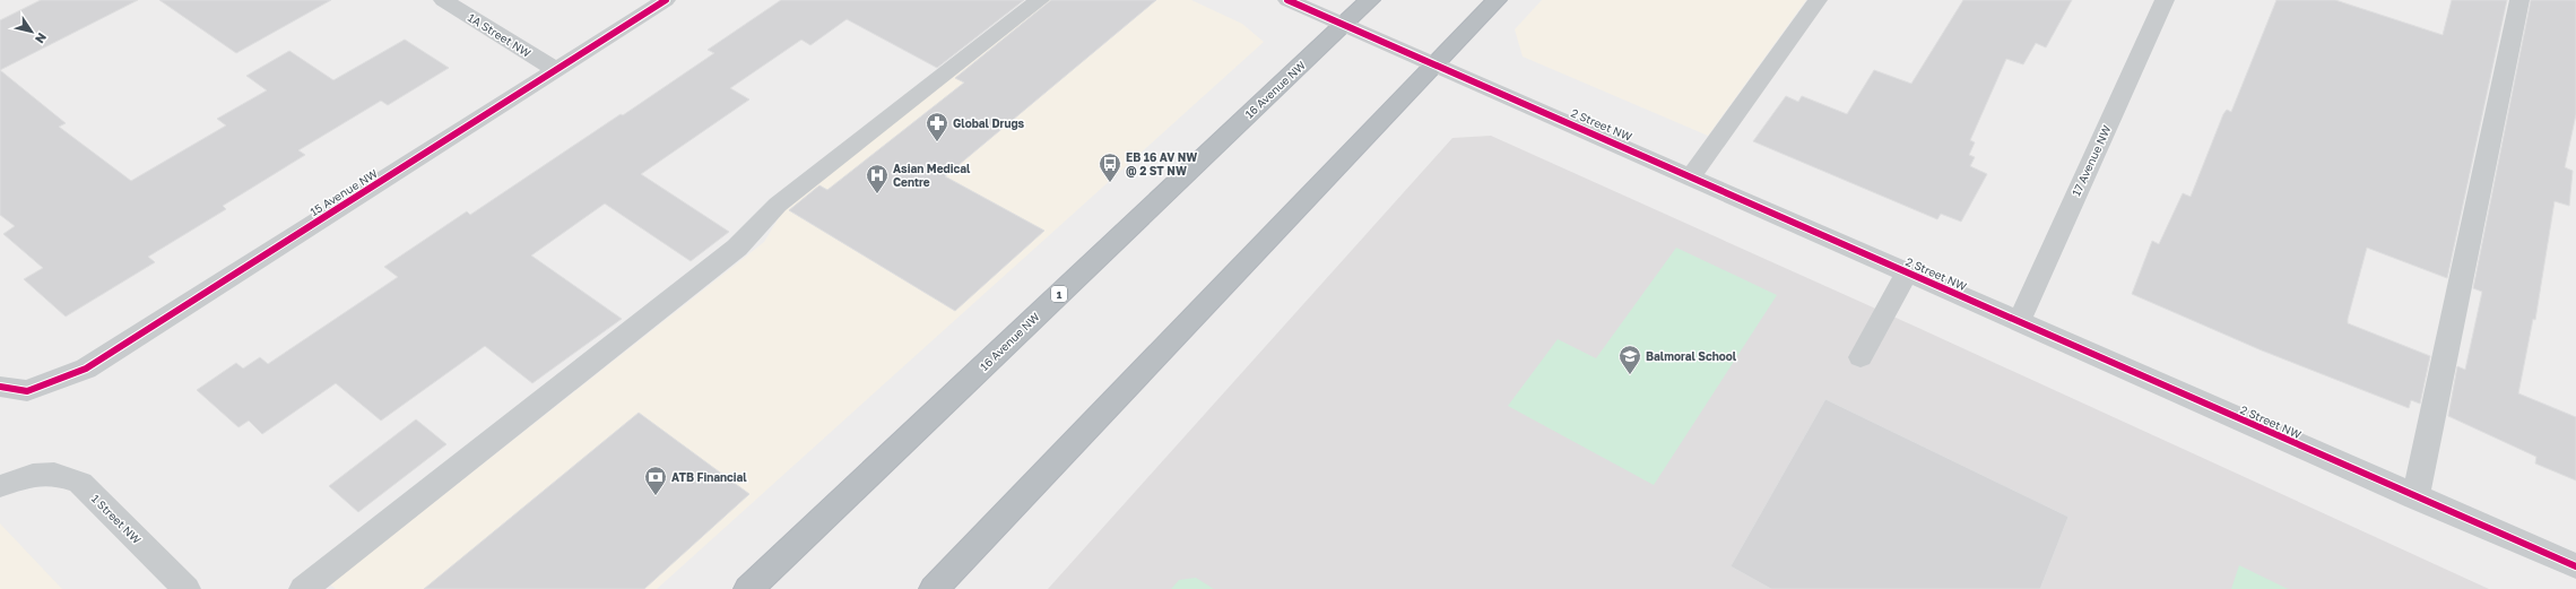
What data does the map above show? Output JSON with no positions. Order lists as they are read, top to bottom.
{
  "streets": {
    "highway": ["16 Avenue NW", "1"],
    "street": [
      "1A Street NW",
      "2 Street NW",
      "17 Avenue NW",
      "15 Avenue NW",
      "1 Street NW"
    ]
  },
  "crossings": [
    ["1A Street NW", "15 Avenue NW"],
    ["16 Avenue NW", "2 Street NW"],
    ["2 Street NW", "17 Avenue NW"]
  ],
  "places": {
    "pharmacy": ["Global Drugs"],
    "bus stop": ["EB 16 AV NW @ 2 ST NW"],
    "hospital": ["Asian Medical Centre"],
    "school or university": ["Balmoral School"],
    "bank": ["ATB Financial"]
  },
  "north": "bottom right"
}
